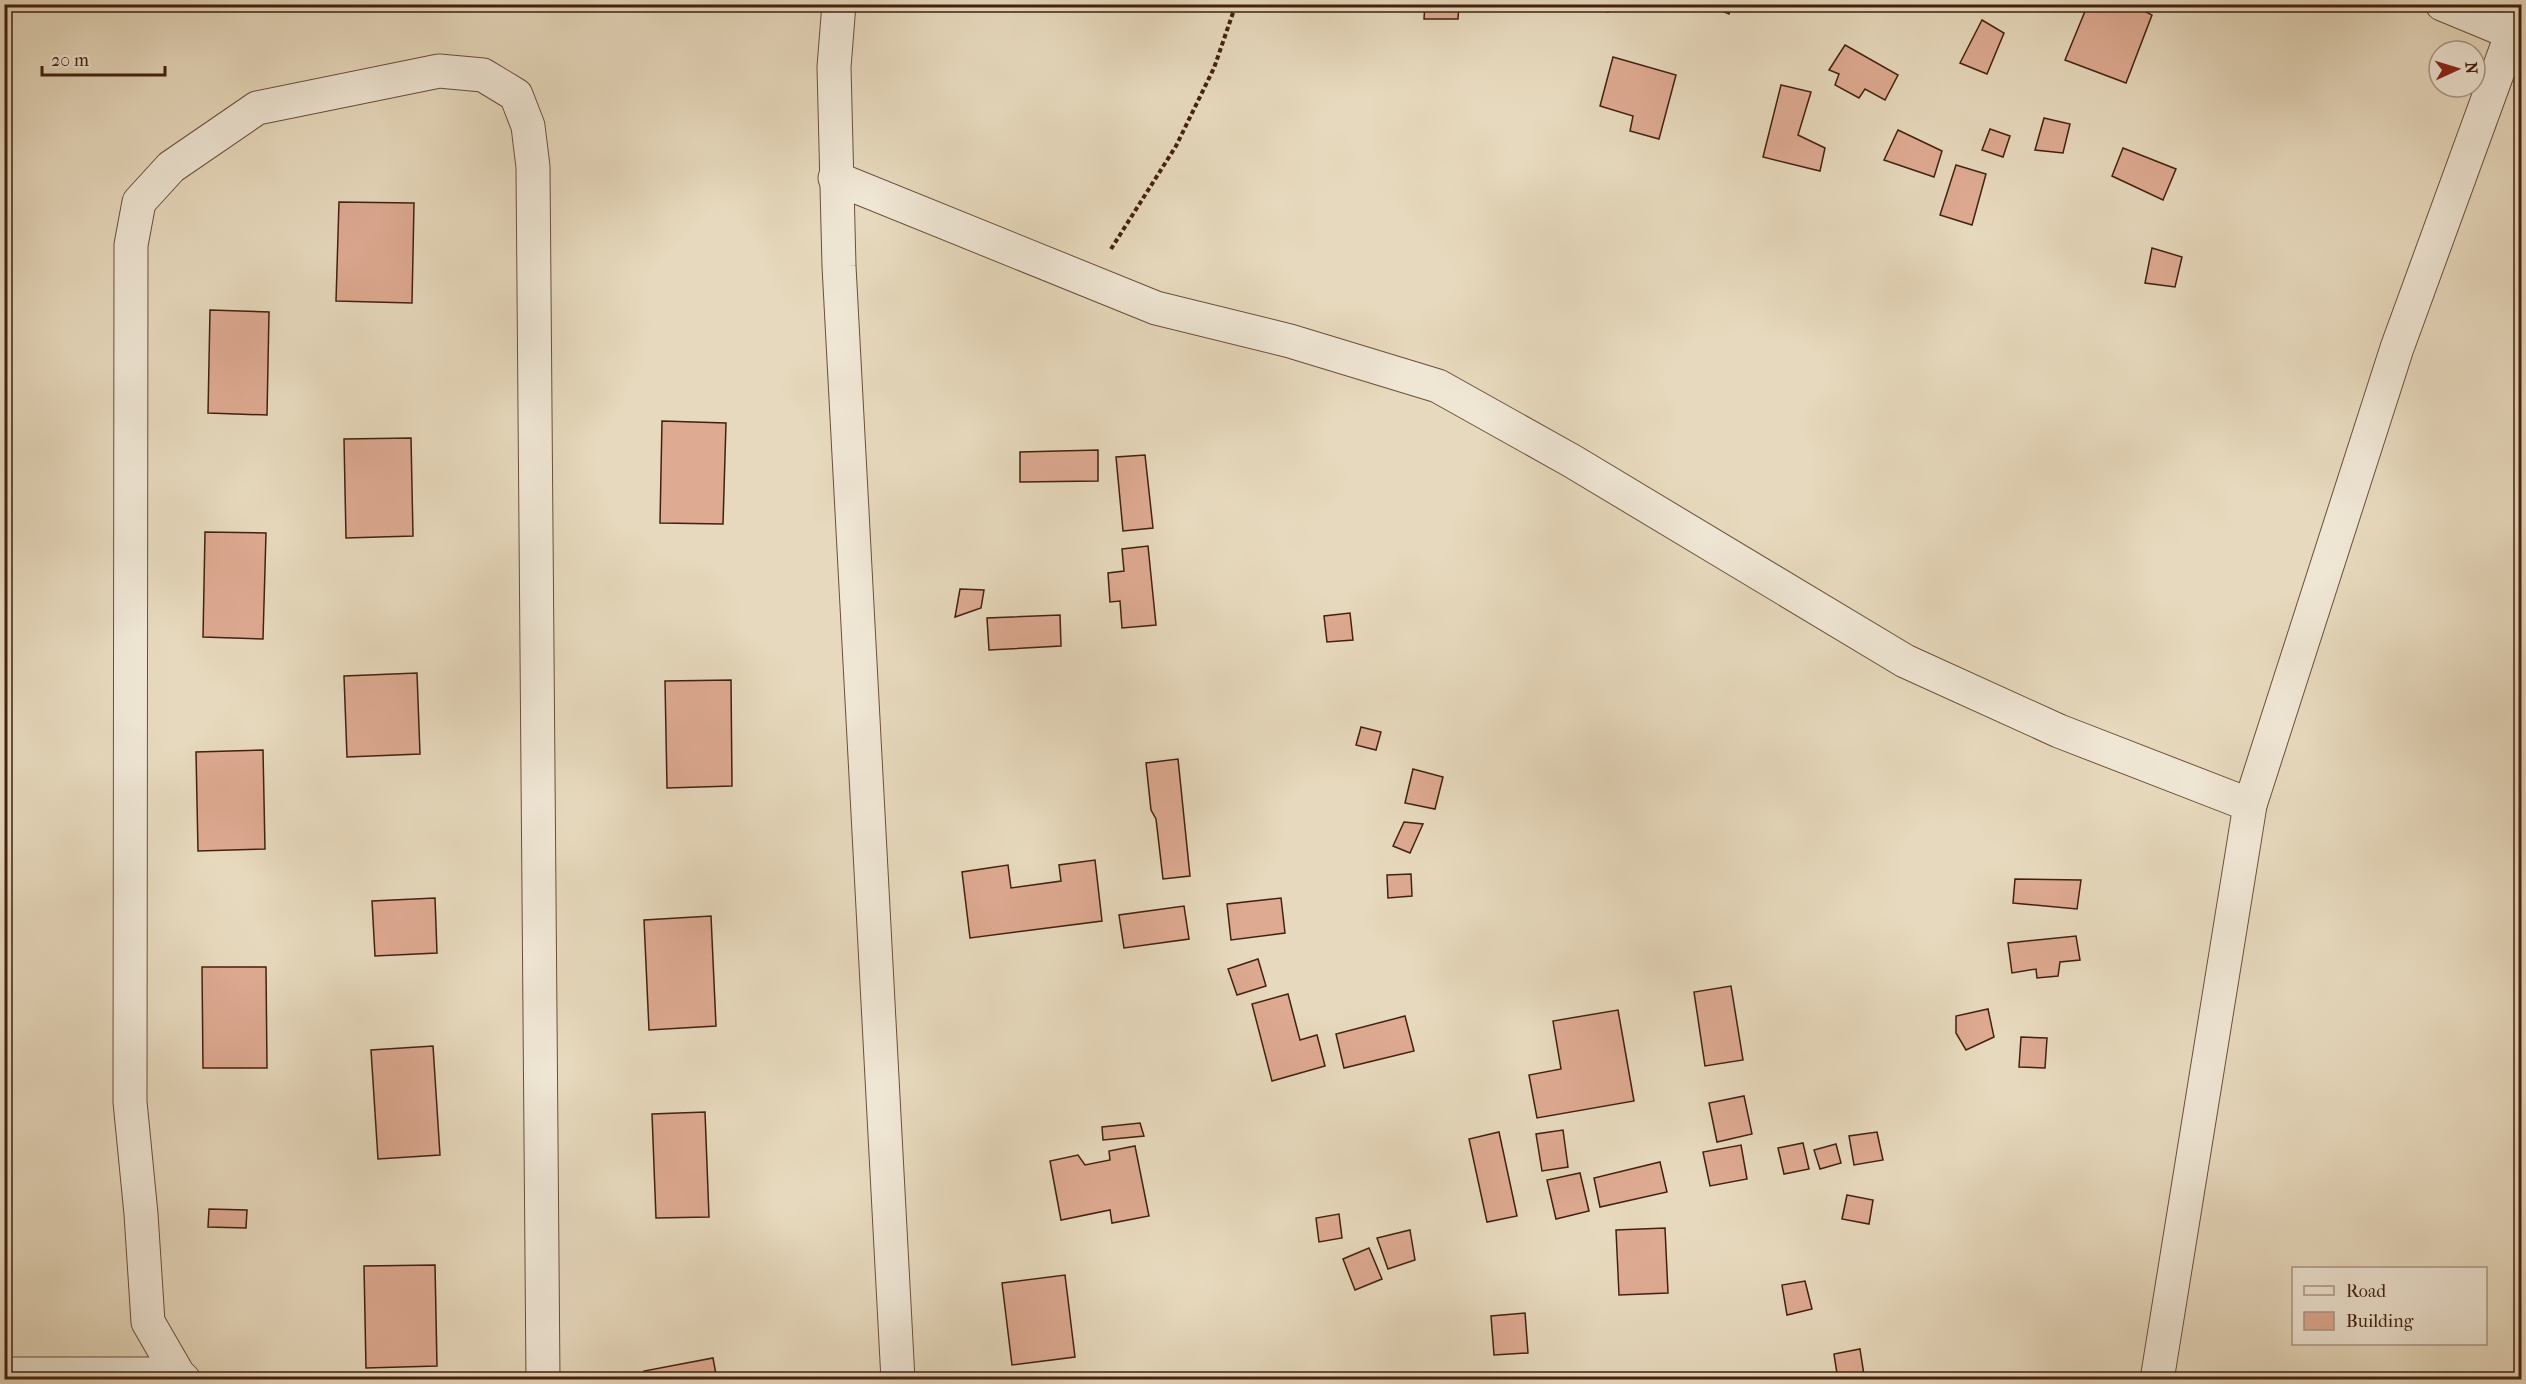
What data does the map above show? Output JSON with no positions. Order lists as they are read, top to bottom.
{
  "legend": ["Road", "Building"],
  "scale_bar": "20 m",
  "north": "right"
}
